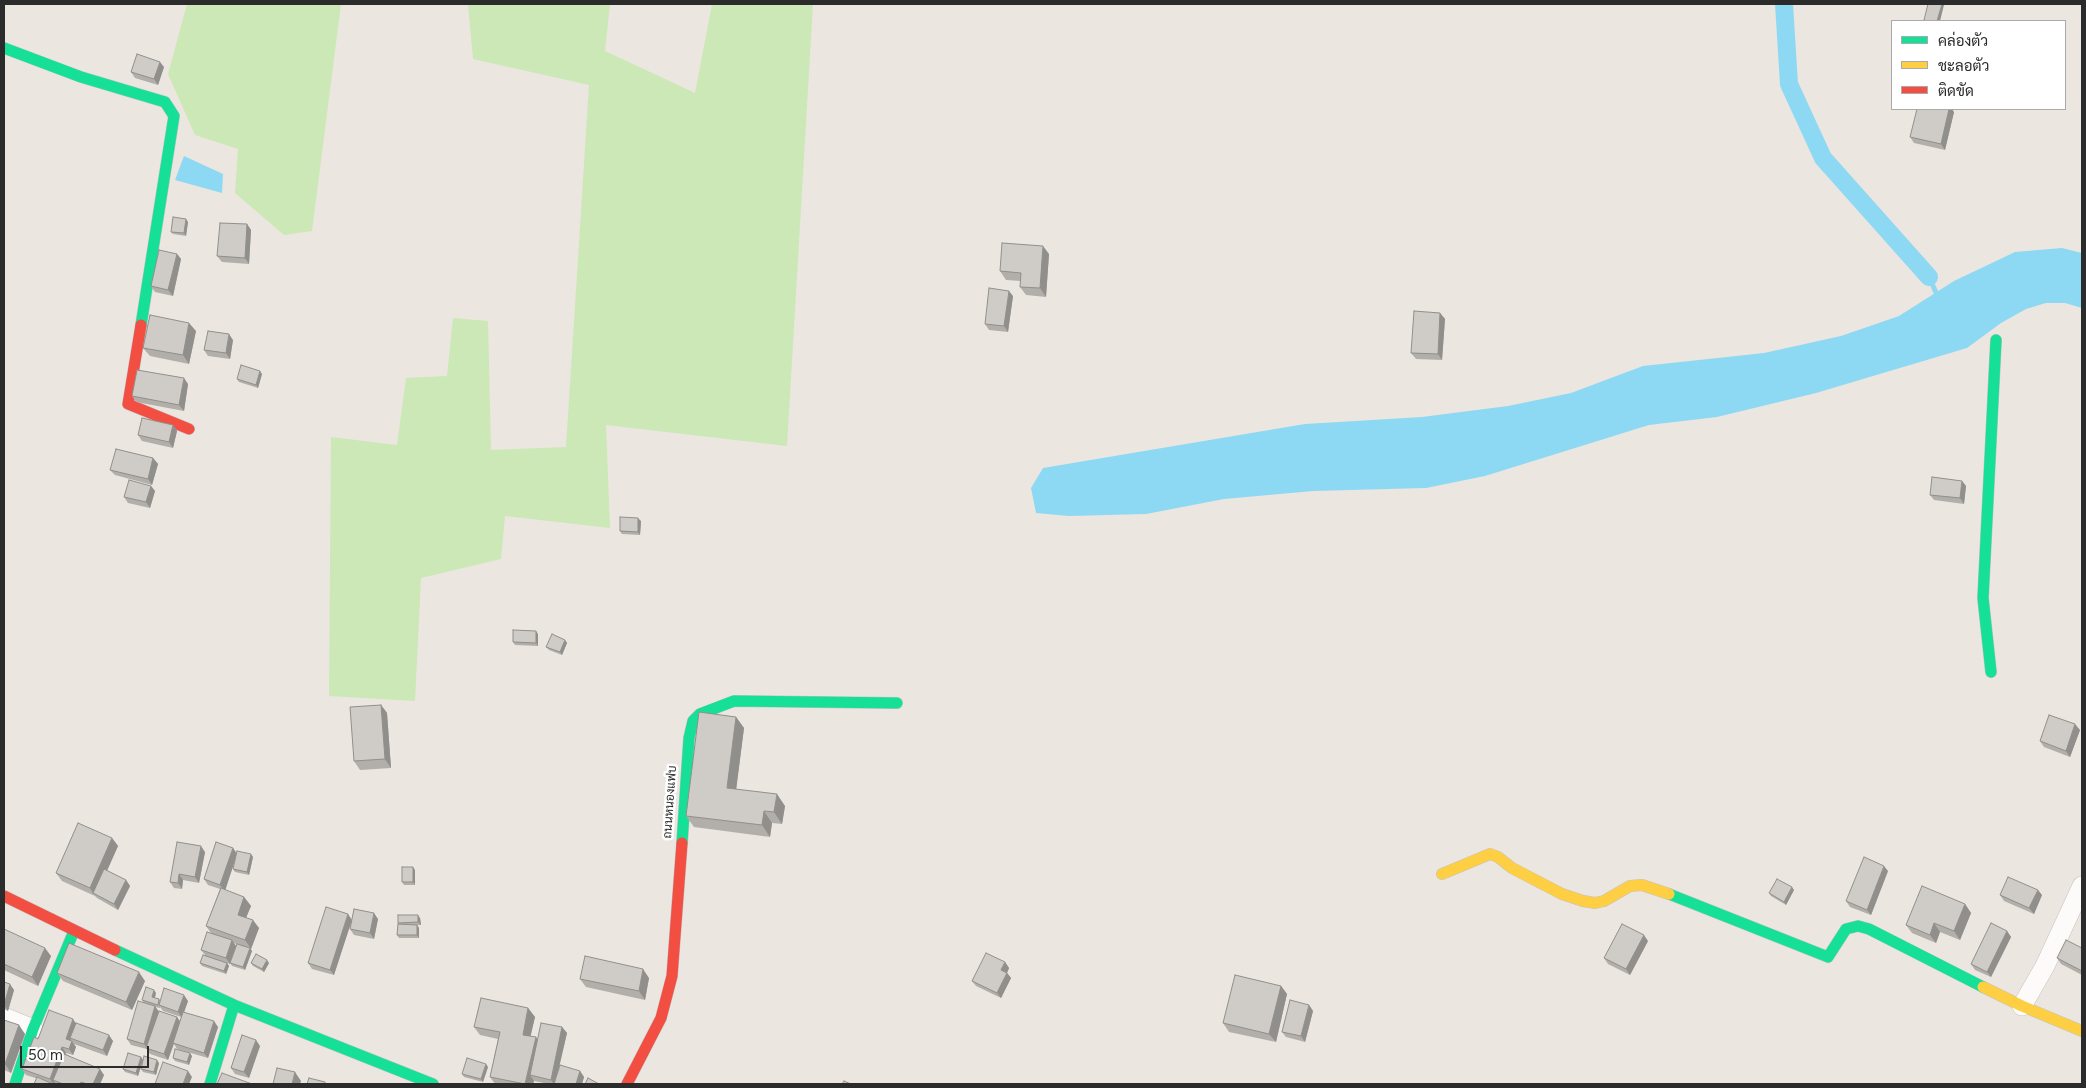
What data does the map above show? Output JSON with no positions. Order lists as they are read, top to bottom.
{
  "streets": {
    "street": ["ถนนหนองแฟบ"]
  },
  "legend": ["คล่องตัว", "ชะลอตัว", "ติดขัด"],
  "scale_bar": "50 m"
}
